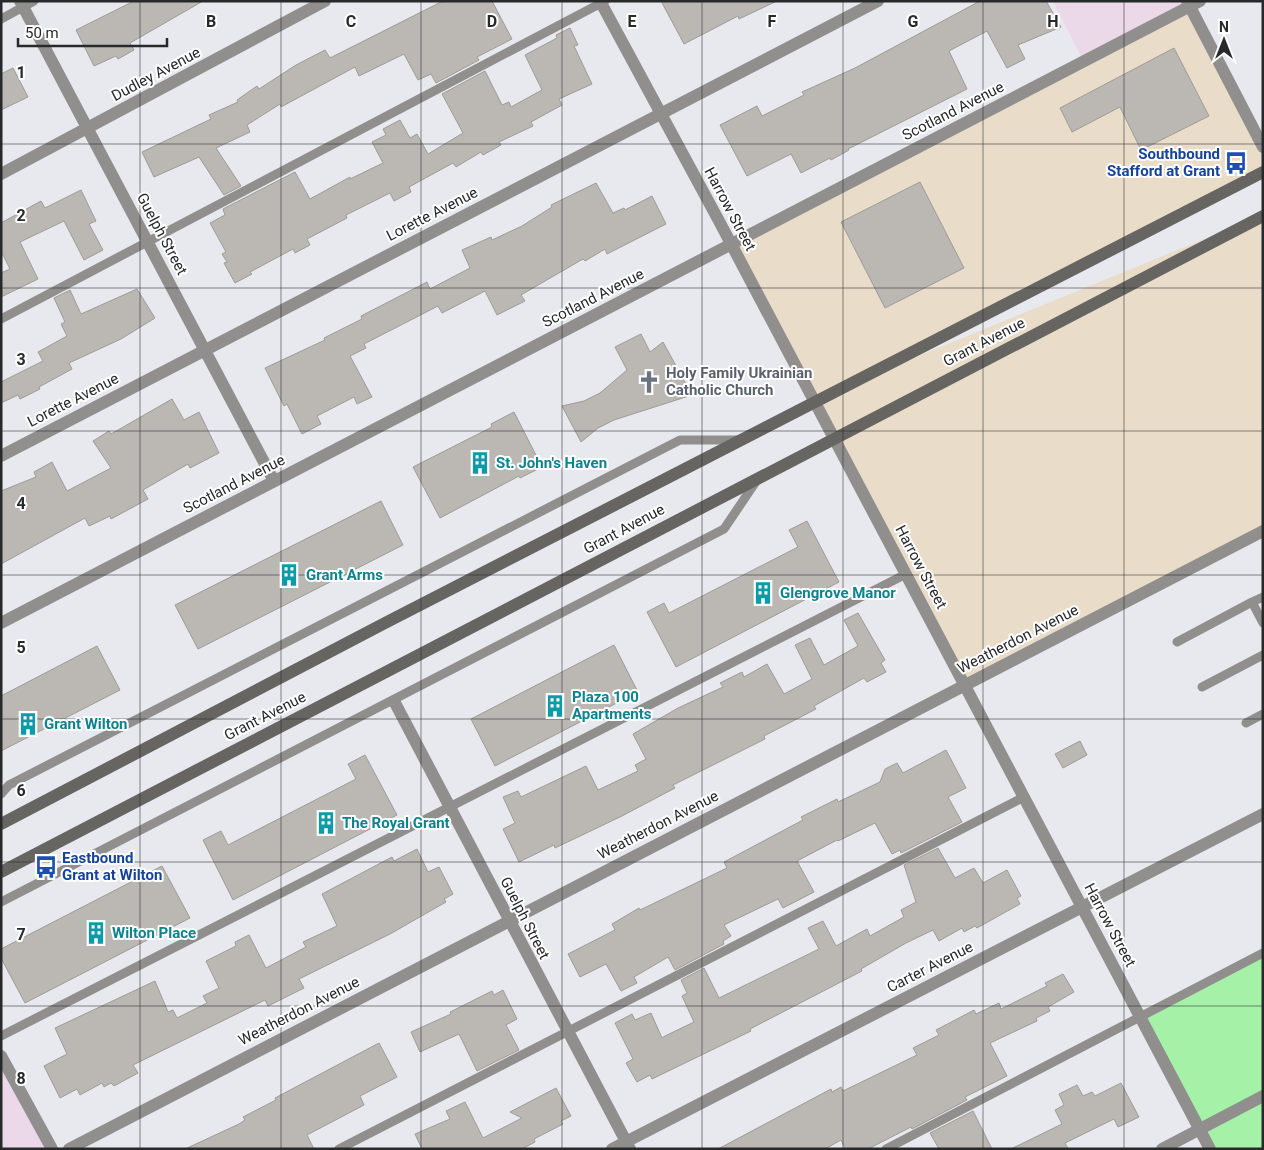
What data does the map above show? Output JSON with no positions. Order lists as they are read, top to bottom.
{
  "streets": {
    "main road": ["Grant Avenue"],
    "street": [
      "Dudley Avenue",
      "Scotland Avenue",
      "Harrow Street",
      "Lorette Avenue",
      "Guelph Street",
      "Weatherdon Avenue",
      "Carter Avenue"
    ]
  },
  "crossings": [
    ["Dudley Avenue", "Guelph Street"],
    ["Scotland Avenue", "Harrow Street"],
    ["Scotland Avenue", "Guelph Street"],
    ["Harrow Street", "Lorette Avenue"],
    ["Harrow Street", "Grant Avenue"],
    ["Harrow Street", "Weatherdon Avenue"],
    ["Harrow Street", "Carter Avenue"],
    ["Lorette Avenue", "Guelph Street"],
    ["Guelph Street", "Weatherdon Avenue"],
    ["Guelph Street", "Carter Avenue"]
  ],
  "places": {
    "bus stop": ["Southbound Stafford at Grant", "Eastbound Grant at Wilton"],
    "church": ["Holy Family Ukrainian Catholic Church"],
    "building": [
      "St. John's Haven",
      "Grant Arms",
      "Glengrove Manor",
      "Plaza 100 Apartments",
      "Grant Wilton",
      "The Royal Grant",
      "Wilton Place"
    ]
  },
  "scale_bar": "50 m",
  "north": "top",
  "grid": {
    "columns": [
      "B",
      "C",
      "D",
      "E",
      "F",
      "G",
      "H"
    ],
    "rows": [
      "1",
      "2",
      "3",
      "4",
      "5",
      "6",
      "7",
      "8"
    ]
  }
}
